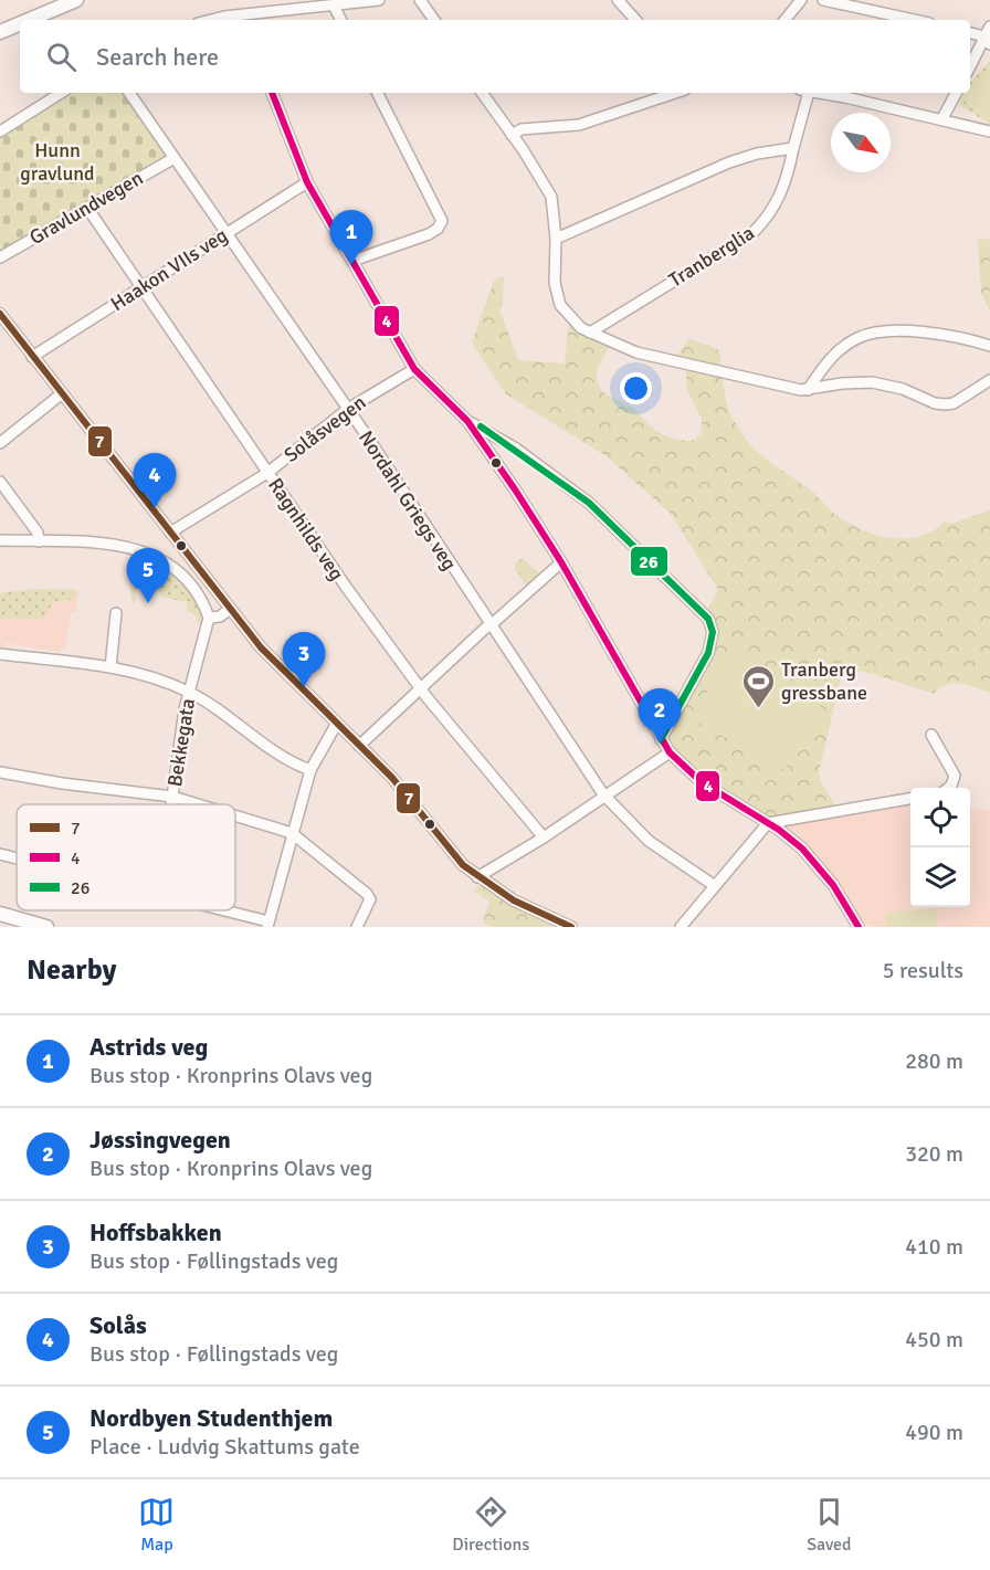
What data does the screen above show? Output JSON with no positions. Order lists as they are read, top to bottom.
{
  "streets": {
    "street": [
      "Gravlundvegen",
      "Tranberglia",
      "Haakon VIIs veg",
      "Solåsvegen",
      "Nordahl Griegs veg",
      "Ragnhilds veg",
      "Bekkegata"
    ]
  },
  "crossings": [
    ["Gravlundvegen", "Nordahl Griegs veg"],
    ["Gravlundvegen", "Ragnhilds veg"],
    ["Haakon VIIs veg", "Nordahl Griegs veg"],
    ["Haakon VIIs veg", "Ragnhilds veg"],
    ["Solåsvegen", "Nordahl Griegs veg"],
    ["Solåsvegen", "Ragnhilds veg"]
  ],
  "parks": ["Hunn gravlund"],
  "places": {
    "sports": ["Tranberg gressbane"]
  },
  "lines": ["transit line 4", "transit line 7", "transit line 26"],
  "legend": ["7", "4", "26"],
  "north": "bottom right",
  "page": {
    "search": "Search here",
    "pins": [
      "1",
      "4",
      "5",
      "3",
      "2"
    ],
    "heading": ["Nearby", "5 results"],
    "list": [
      {
        "mark": "1",
        "name": "Astrids veg",
        "note": "Bus stop · Kronprins Olavs veg",
        "value": "280 m"
      },
      {
        "mark": "2",
        "name": "Jøssingvegen",
        "note": "Bus stop · Kronprins Olavs veg",
        "value": "320 m"
      },
      {
        "mark": "3",
        "name": "Hoffsbakken",
        "note": "Bus stop · Føllingstads veg",
        "value": "410 m"
      },
      {
        "mark": "4",
        "name": "Solås",
        "note": "Bus stop · Føllingstads veg",
        "value": "450 m"
      },
      {
        "mark": "5",
        "name": "Nordbyen Studenthjem",
        "note": "Place · Ludvig Skattums gate",
        "value": "490 m"
      }
    ],
    "nav": ["Map", "Directions", "Saved"]
  }
}
